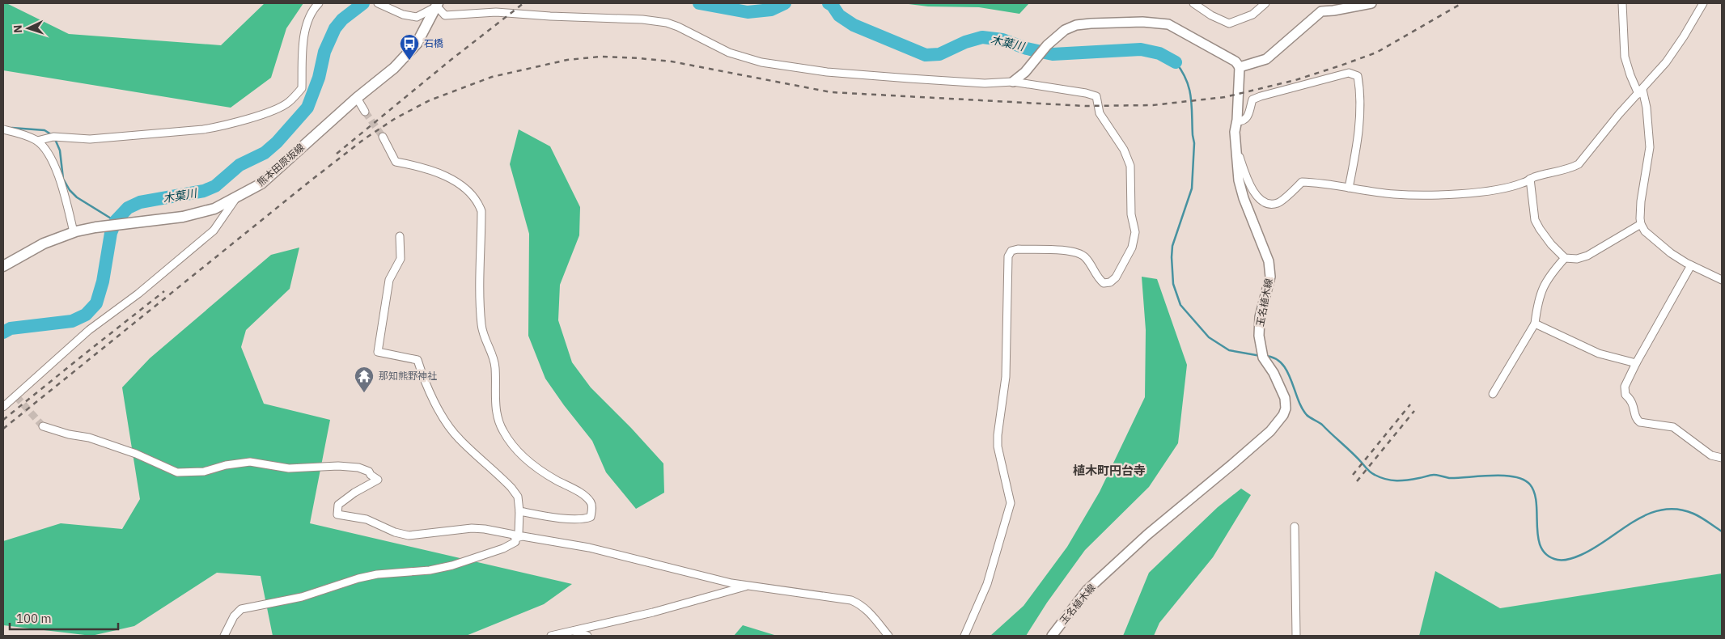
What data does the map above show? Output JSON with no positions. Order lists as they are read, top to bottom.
{
  "streets": {
    "main road": ["熊本田原坂線", "玉名植木線"]
  },
  "districts": ["植木町円台寺"],
  "water": ["木葉川"],
  "places": {
    "bus stop": ["石橋"],
    "temple": ["那知熊野神社"]
  },
  "scale_bar": "100 m",
  "north": "left"
}
